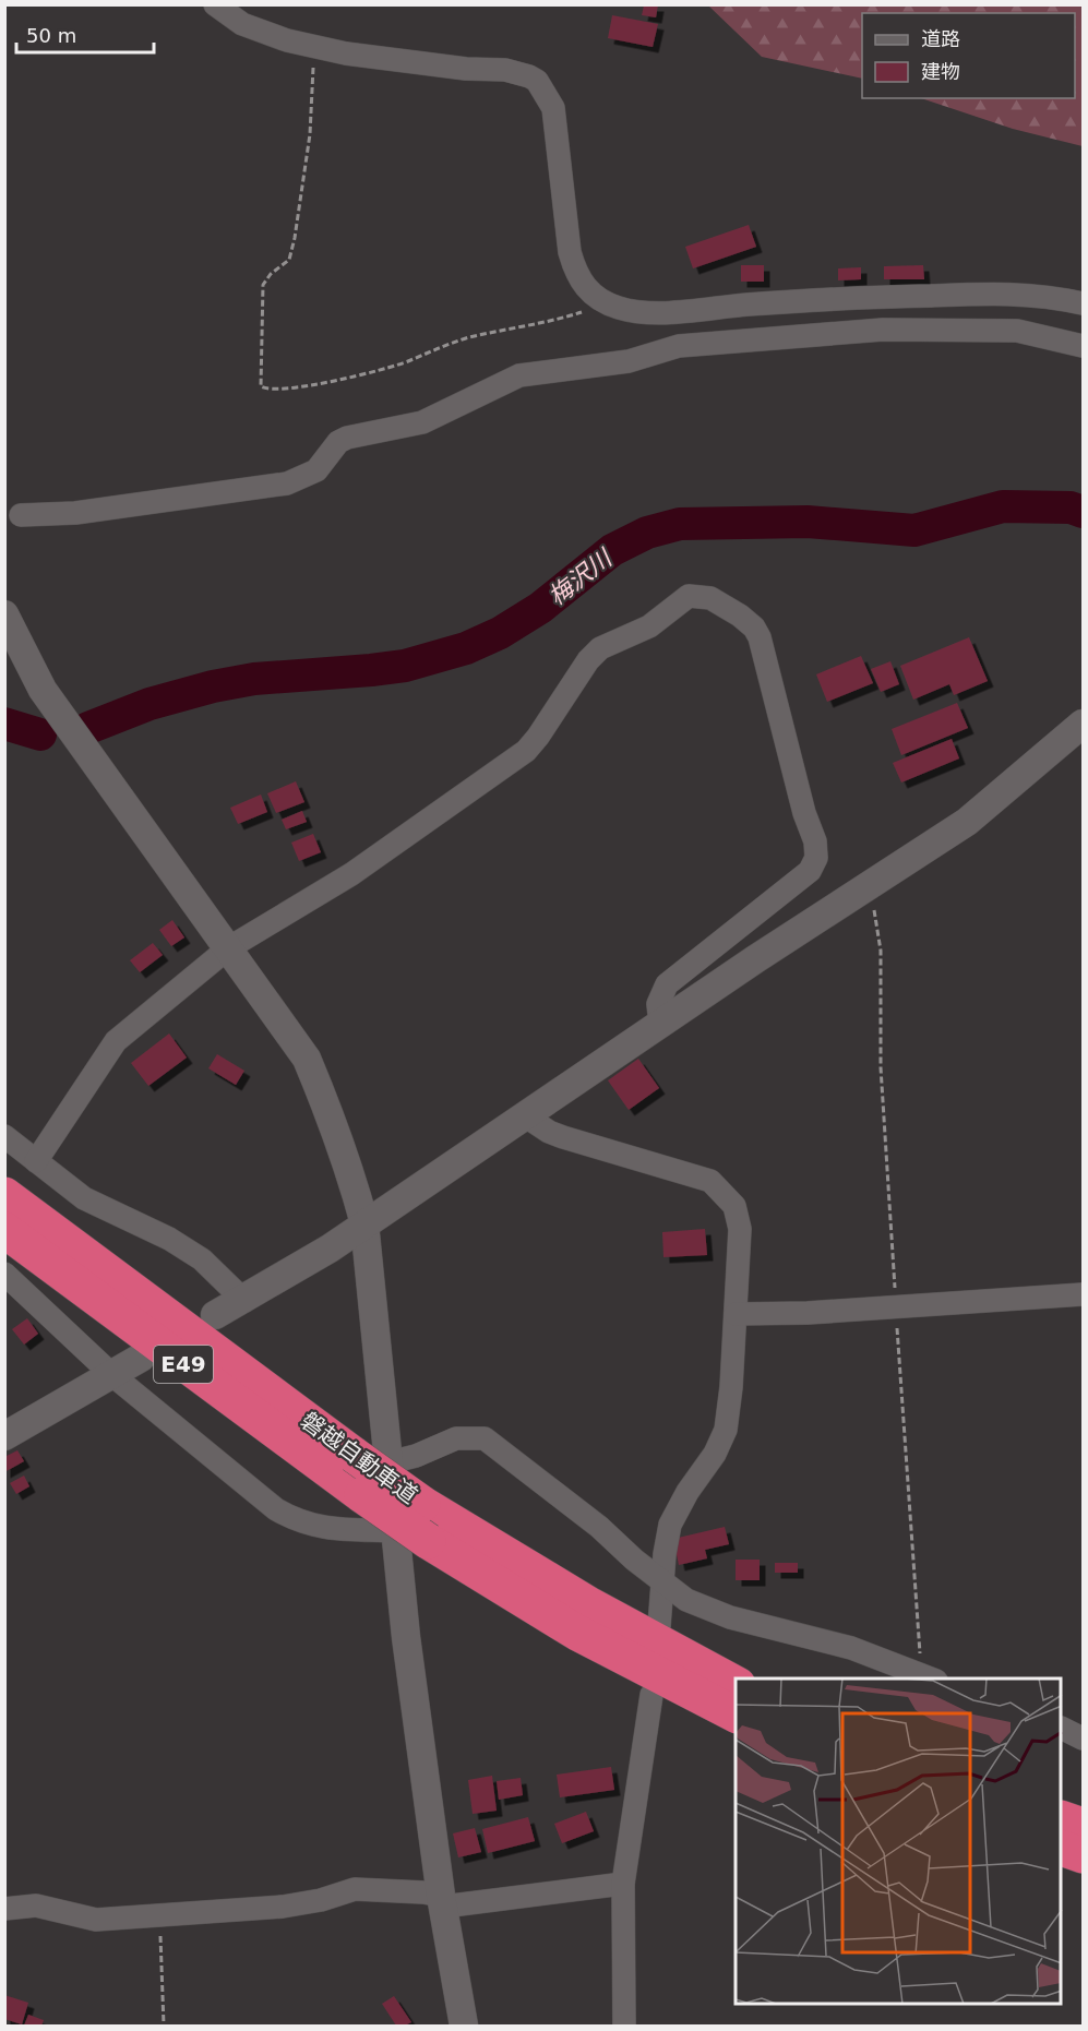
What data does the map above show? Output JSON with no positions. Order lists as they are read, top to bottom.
{
  "streets": {
    "highway": ["E49", "磐越自動車道"]
  },
  "water": ["梅沢川"],
  "legend": ["道路", "建物"],
  "scale_bar": "50 m"
}
